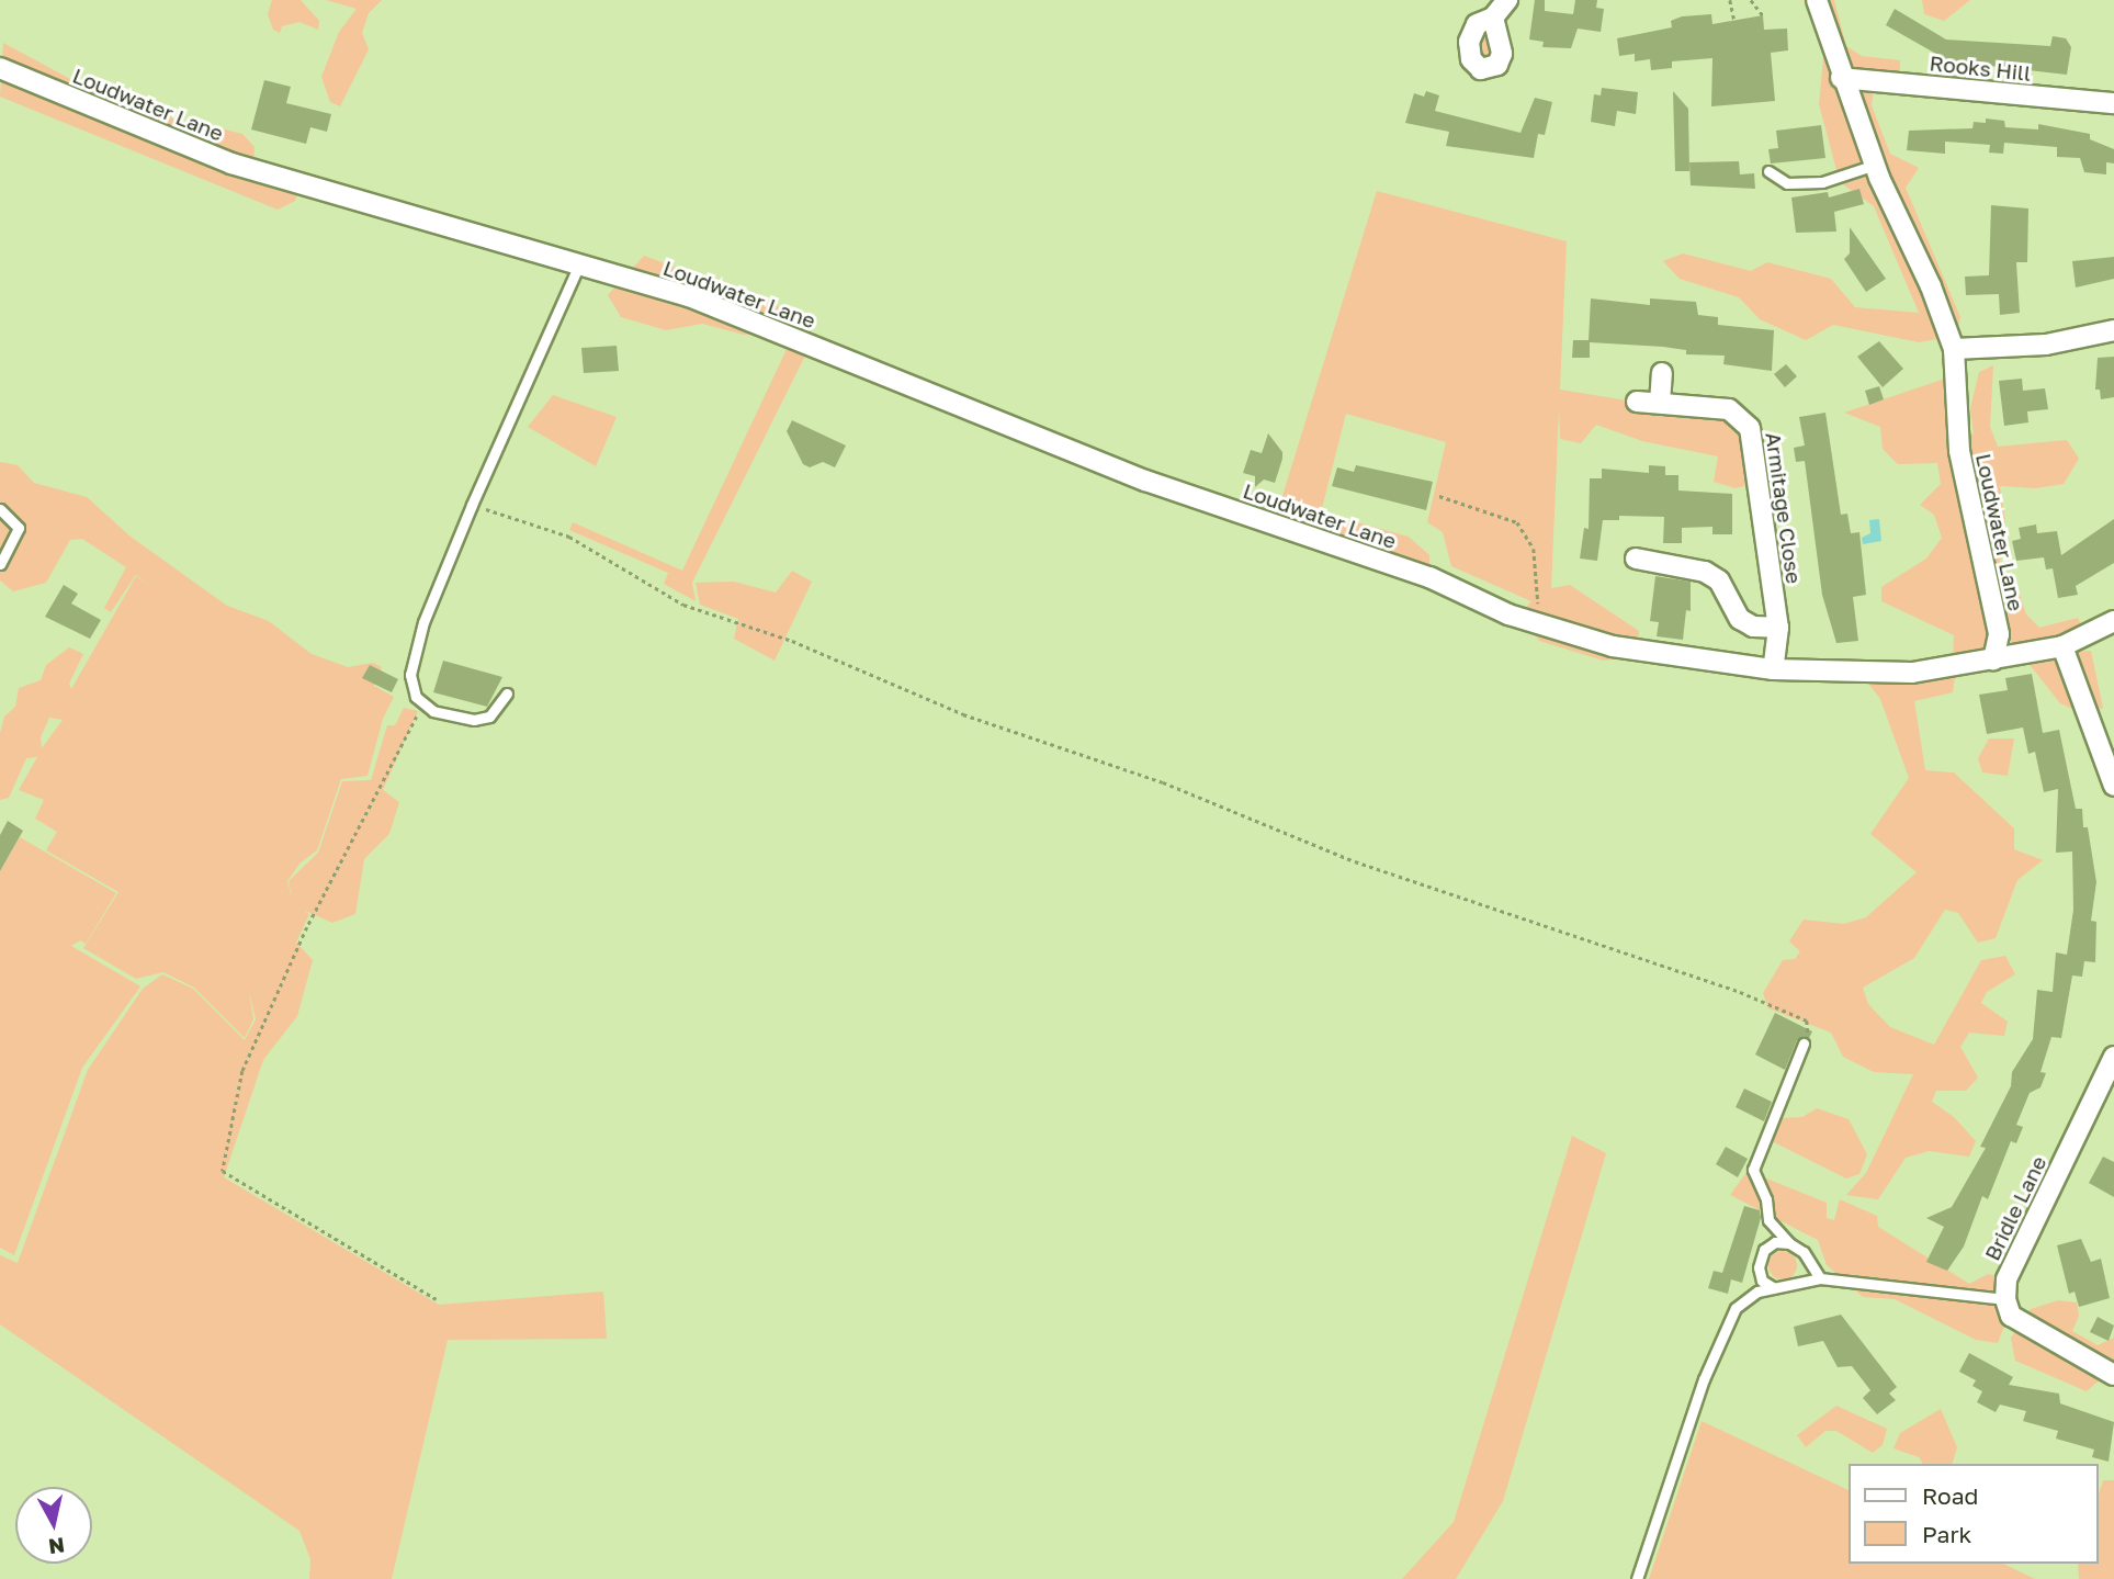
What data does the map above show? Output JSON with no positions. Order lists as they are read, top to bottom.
{
  "streets": {
    "street": [
      "Rooks Hill",
      "Loudwater Lane",
      "Armitage Close",
      "Bridle Lane"
    ]
  },
  "crossings": [
    ["Rooks Hill", "Loudwater Lane"],
    ["Loudwater Lane", "Armitage Close"]
  ],
  "legend": ["Road", "Park"],
  "north": "bottom"
}
